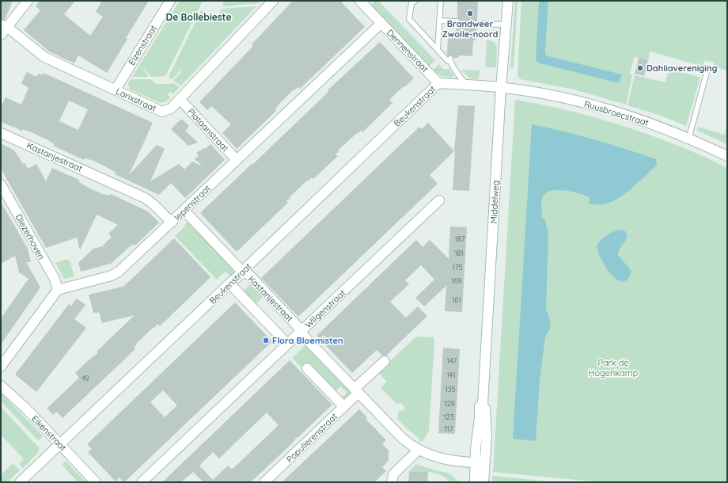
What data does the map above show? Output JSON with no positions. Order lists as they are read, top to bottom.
{
  "streets": {
    "street": [
      "Elzenstraat",
      "Dennenstraat",
      "Larixstraat",
      "Beukenstraat",
      "Ruusbroecstraat",
      "Plataanstraat",
      "Kastanjestraat",
      "Middelweg",
      "Iepenstraat",
      "Diezerhoven",
      "Wilgenstraat",
      "Eikenstraat",
      "Populierenstraat"
    ]
  },
  "crossings": [
    ["Elzenstraat", "Larixstraat"],
    ["Dennenstraat", "Beukenstraat"],
    ["Dennenstraat", "Iepenstraat"],
    ["Larixstraat", "Plataanstraat"],
    ["Beukenstraat", "Kastanjestraat"],
    ["Beukenstraat", "Eikenstraat"],
    ["Ruusbroecstraat", "Middelweg"],
    ["Plataanstraat", "Iepenstraat"],
    ["Kastanjestraat", "Middelweg"],
    ["Kastanjestraat", "Iepenstraat"],
    ["Kastanjestraat", "Wilgenstraat"],
    ["Kastanjestraat", "Populierenstraat"],
    ["Iepenstraat", "Diezerhoven"]
  ],
  "districts": ["De Bollebieste"],
  "parks": ["Park de Hogenkamp"],
  "places": ["Brandweer Zwolle-noord", "Dahliavereniging", "Flora Bloemisten"],
  "house_numbers": [
    "187",
    "181",
    "175",
    "169",
    "161",
    "147",
    "141",
    "49",
    "135",
    "129",
    "123",
    "117"
  ]
}
